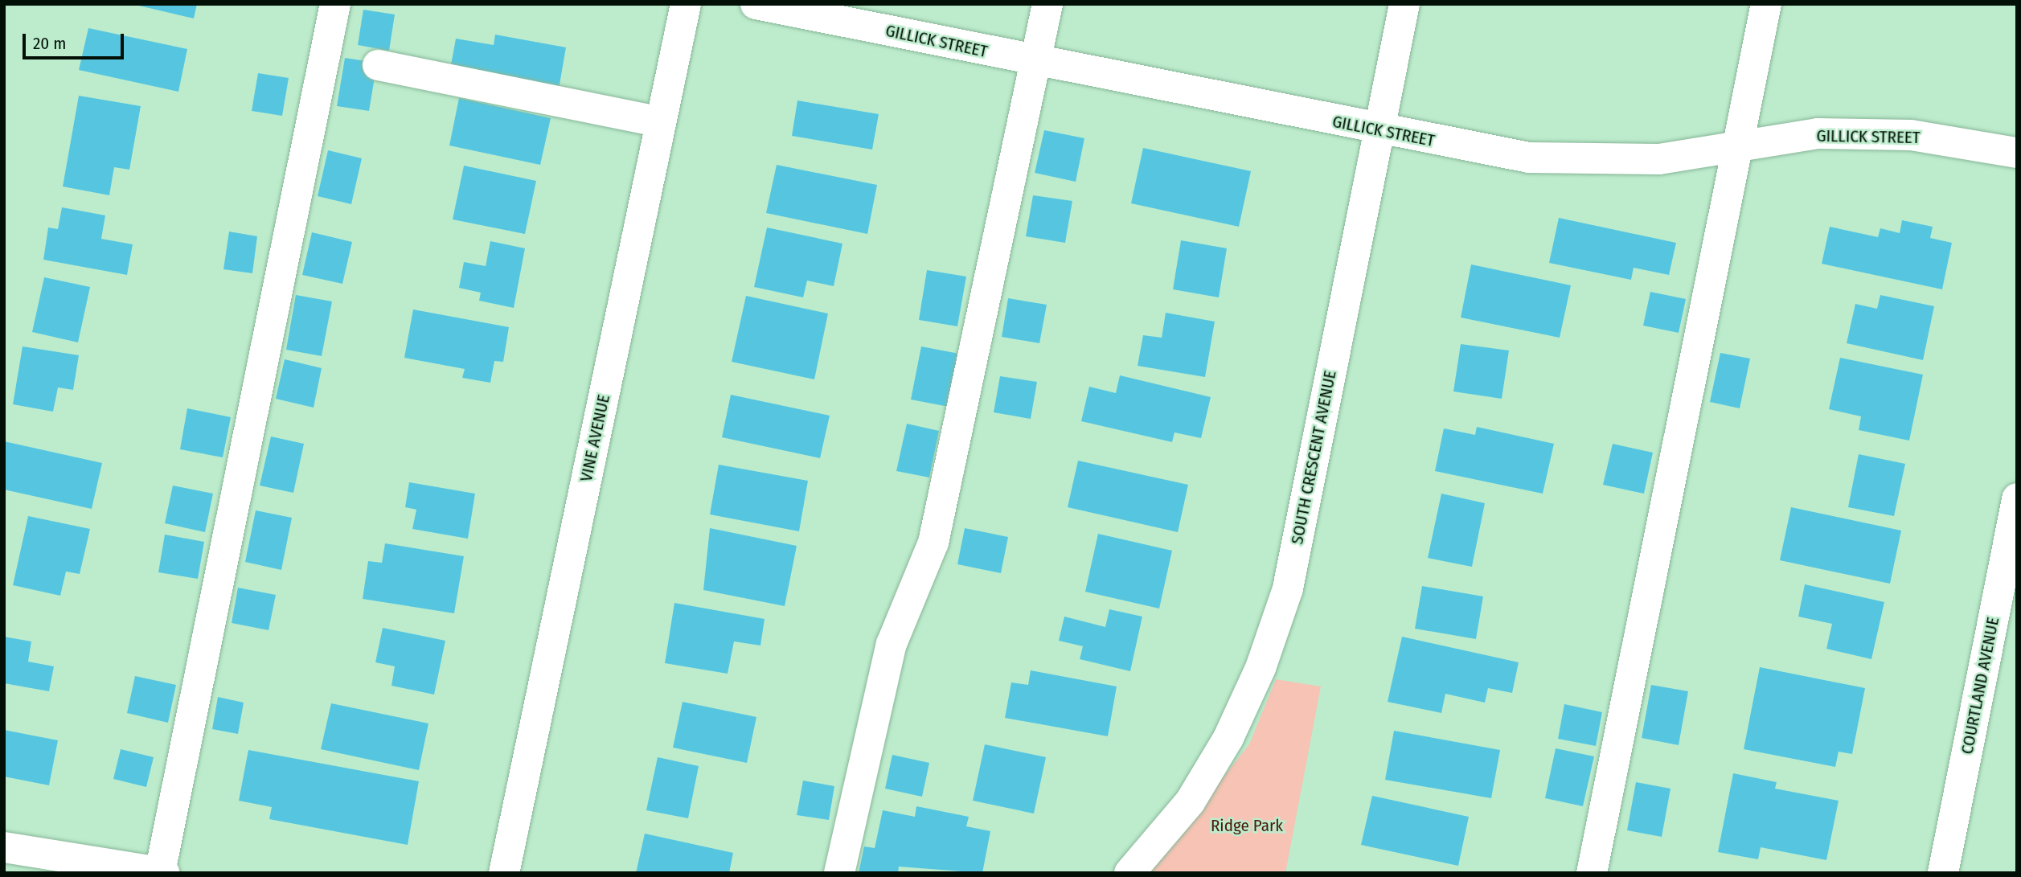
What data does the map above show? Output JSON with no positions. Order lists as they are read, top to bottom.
{
  "streets": {
    "street": [
      "GILLICK STREET",
      "VINE AVENUE",
      "SOUTH CRESCENT AVENUE",
      "COURTLAND AVENUE"
    ]
  },
  "crossings": [
    ["GILLICK STREET", "SOUTH CRESCENT AVENUE"]
  ],
  "parks": ["Ridge Park"],
  "scale_bar": "20 m"
}
